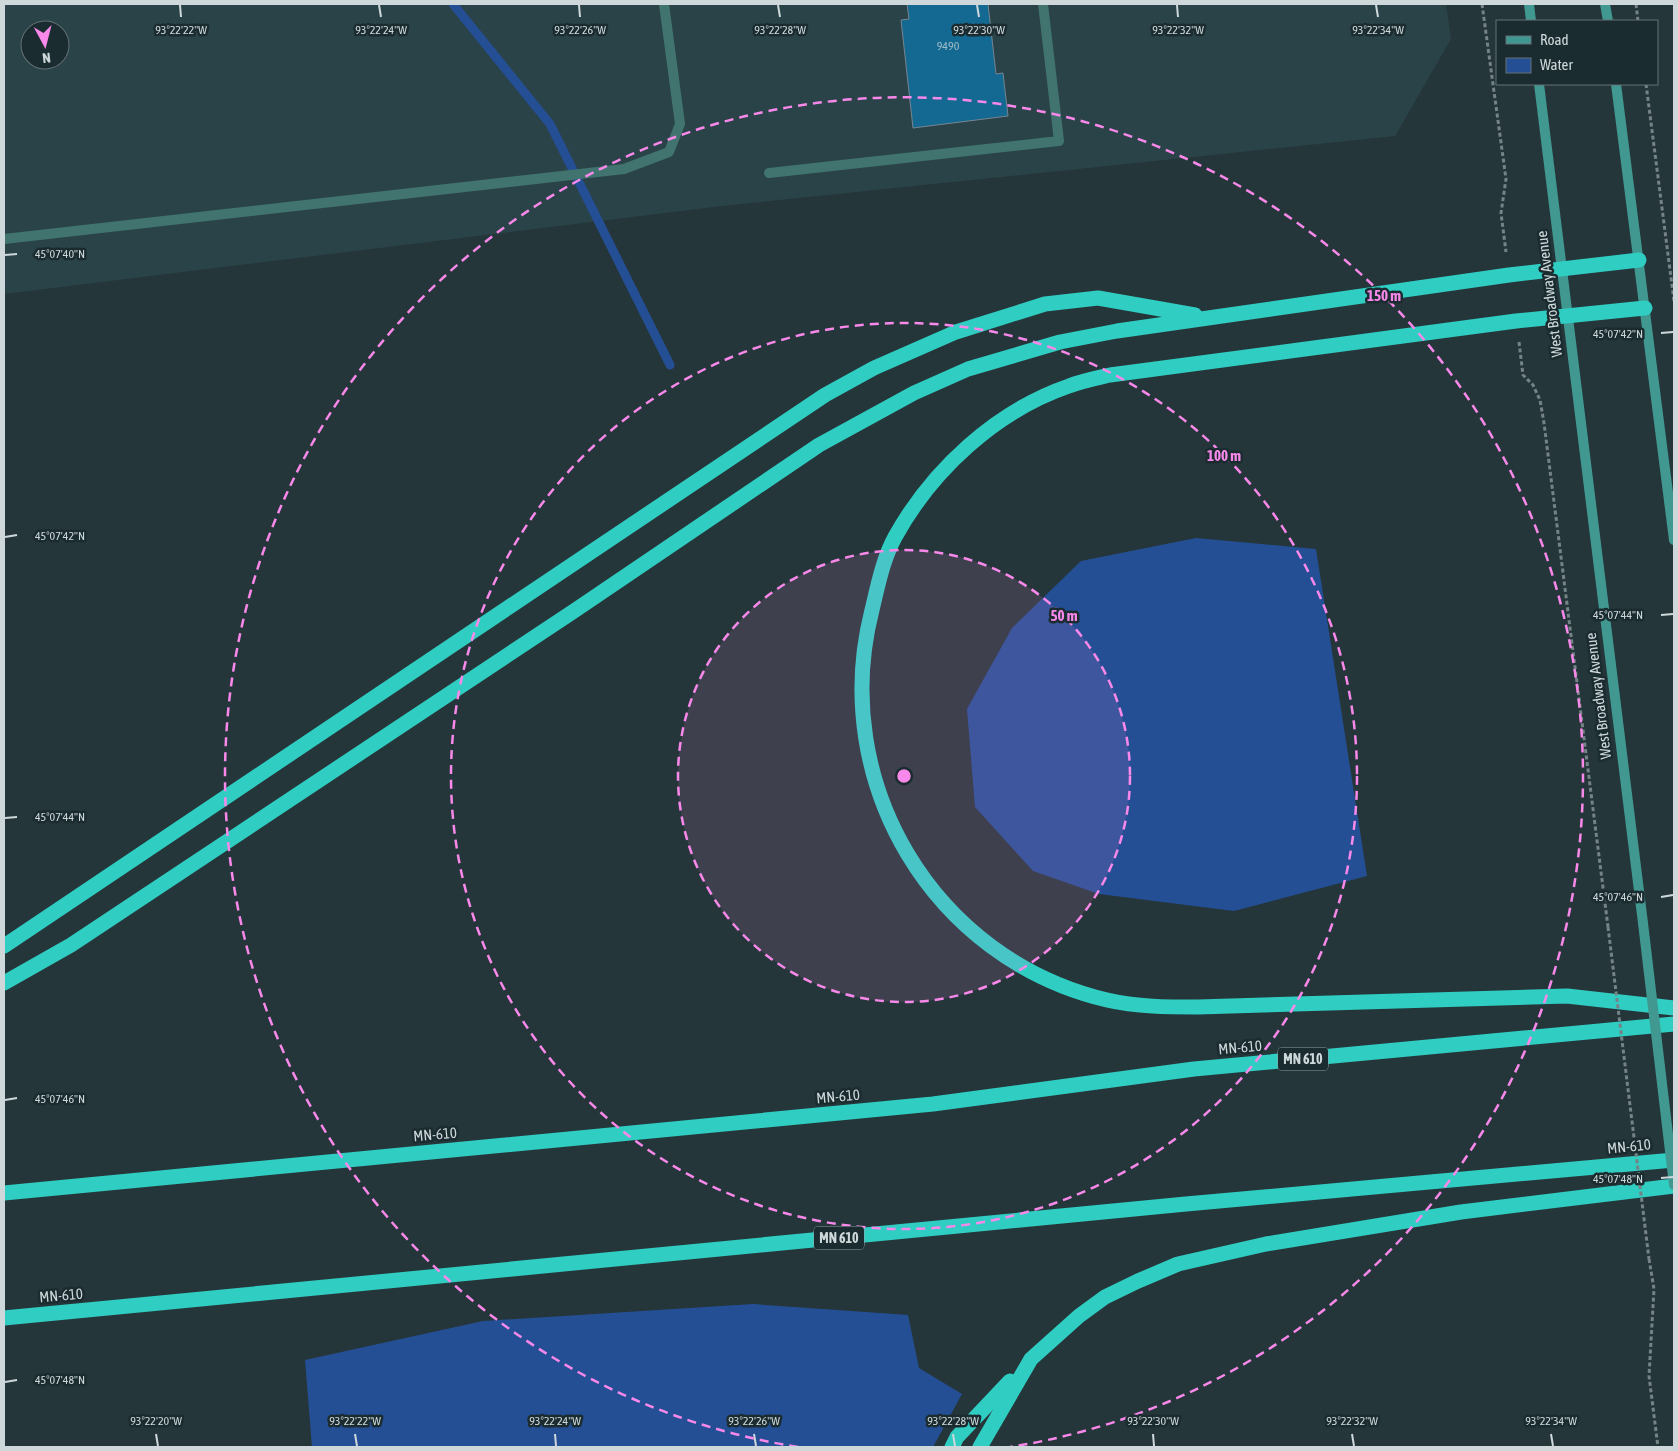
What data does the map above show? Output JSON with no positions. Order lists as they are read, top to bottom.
{
  "streets": {
    "highway": ["MN-610", "MN 610"],
    "main road": ["West Broadway Avenue"]
  },
  "house_numbers": ["9490"],
  "legend": ["Road", "Water"],
  "north": "bottom",
  "coordinates": [
    "93°22'22\"W",
    "93°22'24\"W",
    "93°22'26\"W",
    "93°22'28\"W",
    "93°22'30\"W",
    "93°22'32\"W",
    "93°22'34\"W",
    "45°07'40\"N",
    "45°07'42\"N",
    "45°07'44\"N",
    "45°07'46\"N",
    "45°07'48\"N",
    "93°22'20\"W"
  ],
  "rings": ["150 m", "100 m", "50 m"]
}
